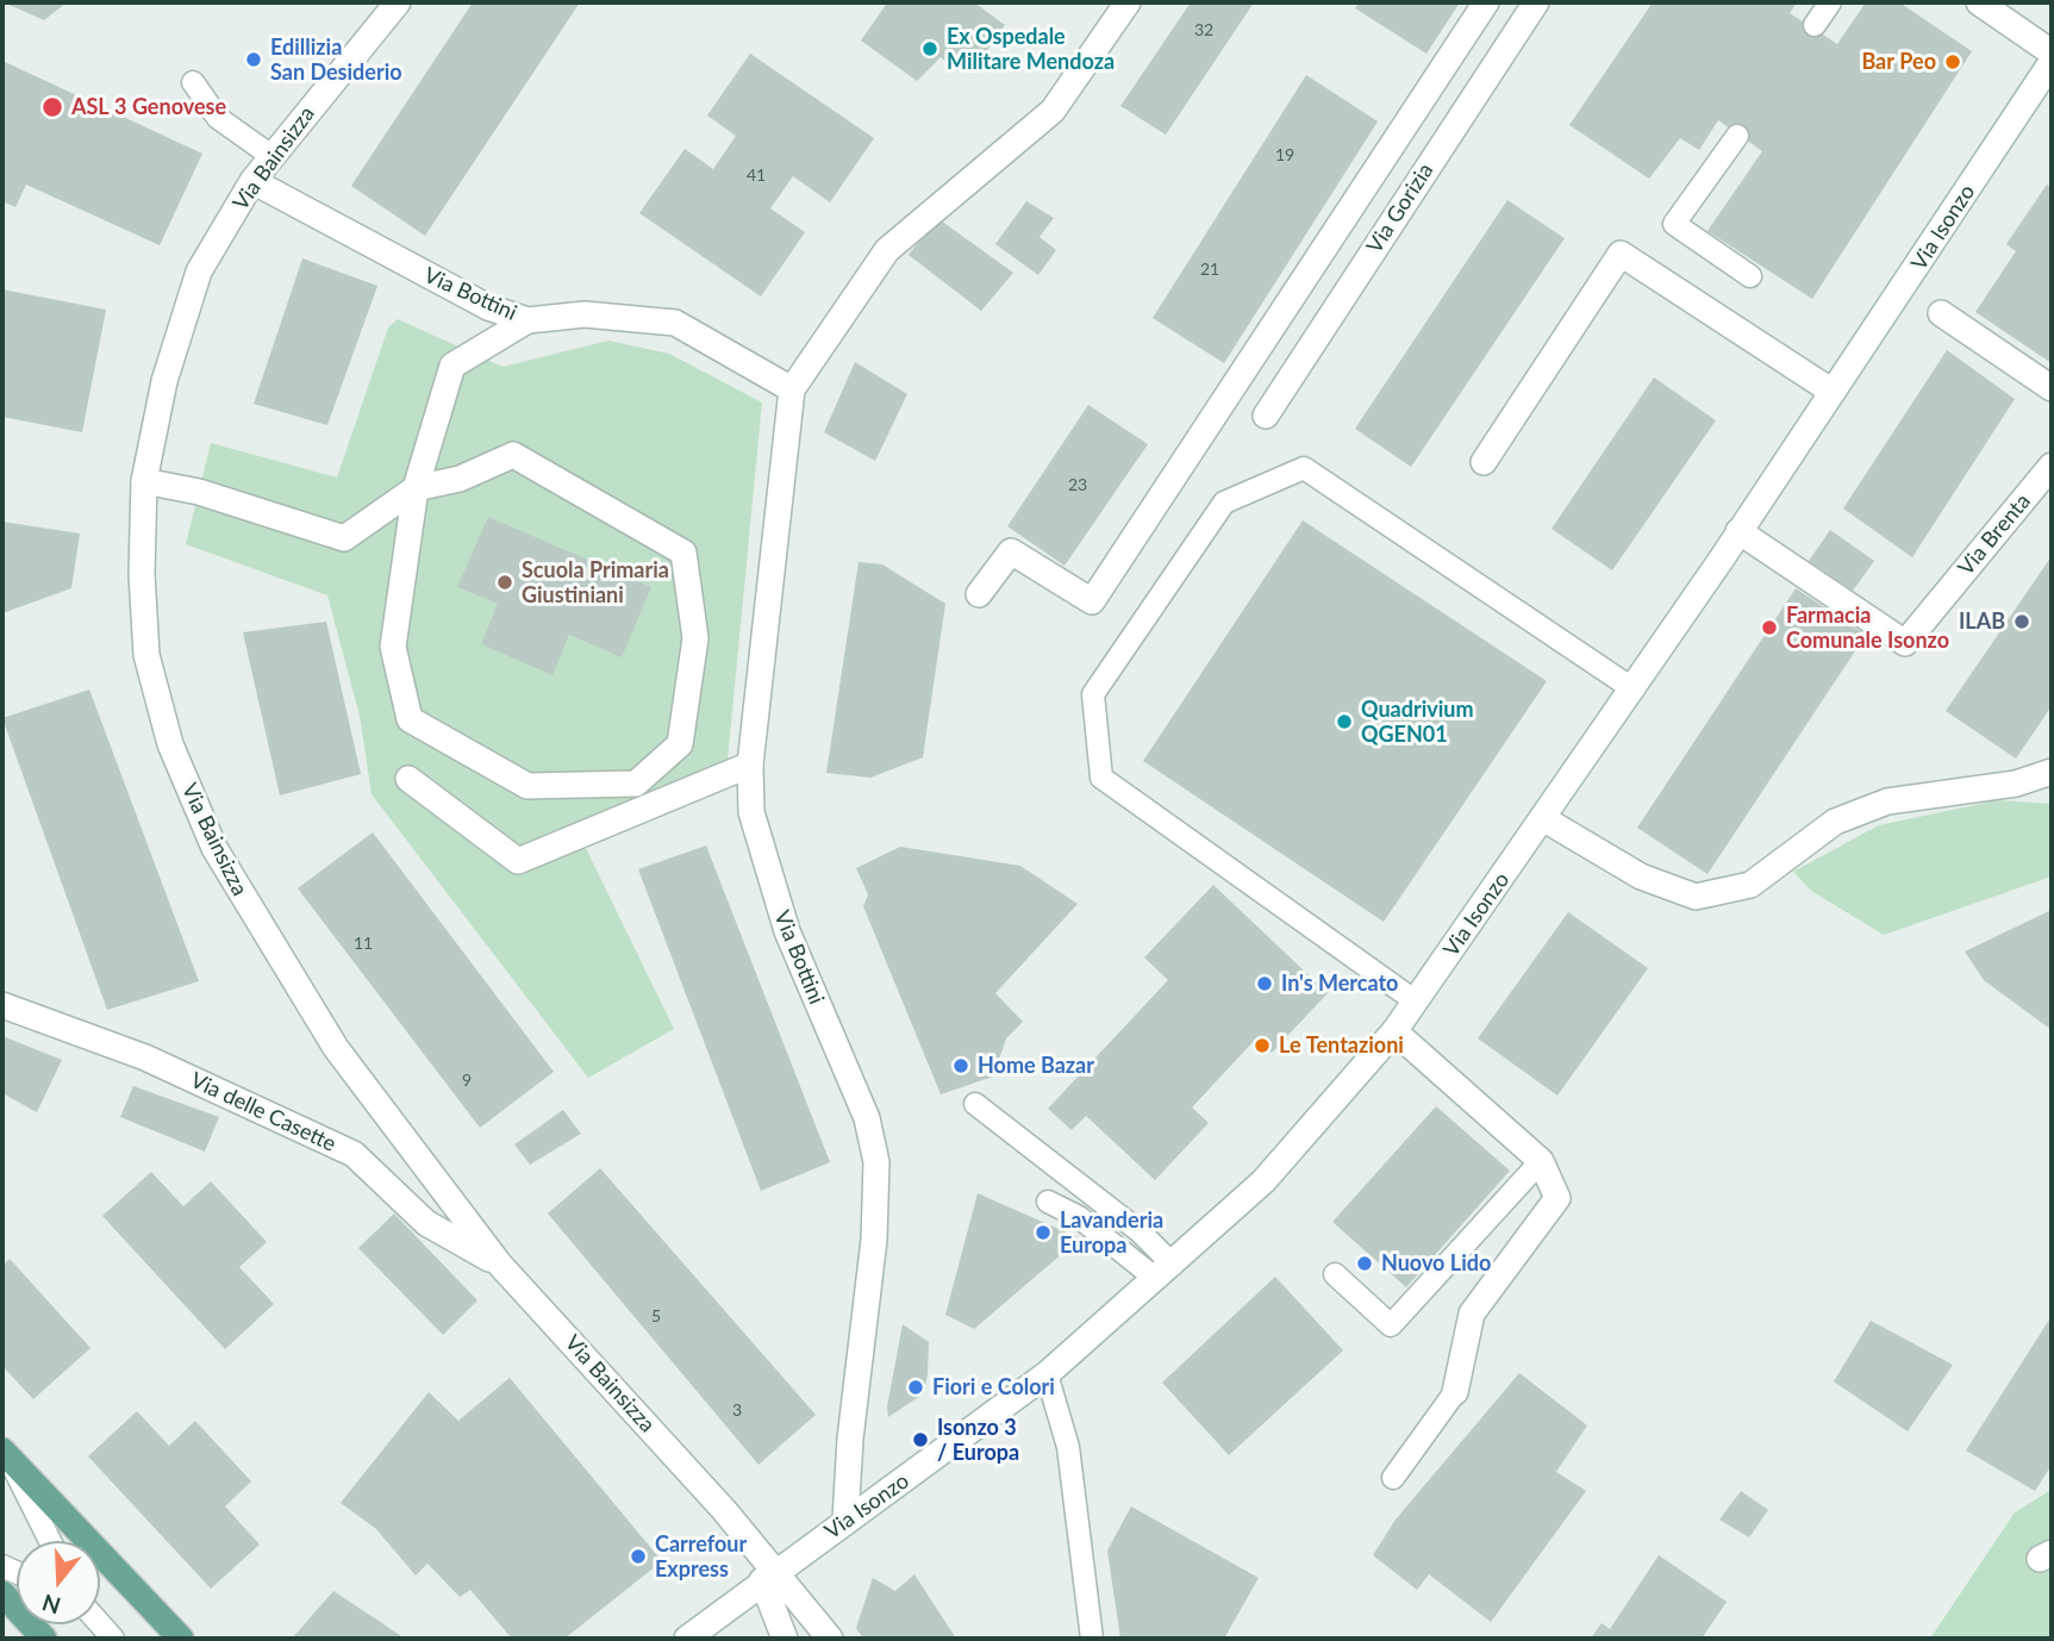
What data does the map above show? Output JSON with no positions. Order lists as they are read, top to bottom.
{
  "streets": {
    "street": [
      "Via Bainsizza",
      "Via Gorizia",
      "Via Isonzo",
      "Via Bottini",
      "Via Brenta",
      "Via delle Casette"
    ]
  },
  "crossings": [
    ["Via Bainsizza", "Via Isonzo"],
    ["Via Bainsizza", "Via Bottini"],
    ["Via Bainsizza", "Via delle Casette"],
    ["Via Isonzo", "Via Bottini"],
    ["Via Isonzo", "Via Brenta"]
  ],
  "places": [
    "Ex Ospedale Militare Mendoza",
    "Edillizia San Desiderio",
    "Bar Peo",
    "ASL 3 Genovese",
    "Scuola Primaria Giustiniani",
    "ILAB",
    "Farmacia Comunale Isonzo",
    "Quadrivium QGEN01",
    "In's Mercato",
    "Le Tentazioni",
    "Home Bazar",
    "Lavanderia Europa",
    "Nuovo Lido",
    "Fiori e Colori",
    "Isonzo 3 / Europa",
    "Carrefour Express"
  ],
  "house_numbers": [
    "32",
    "19",
    "41",
    "21",
    "23",
    "11",
    "9",
    "5",
    "3"
  ],
  "north": "bottom"
}
